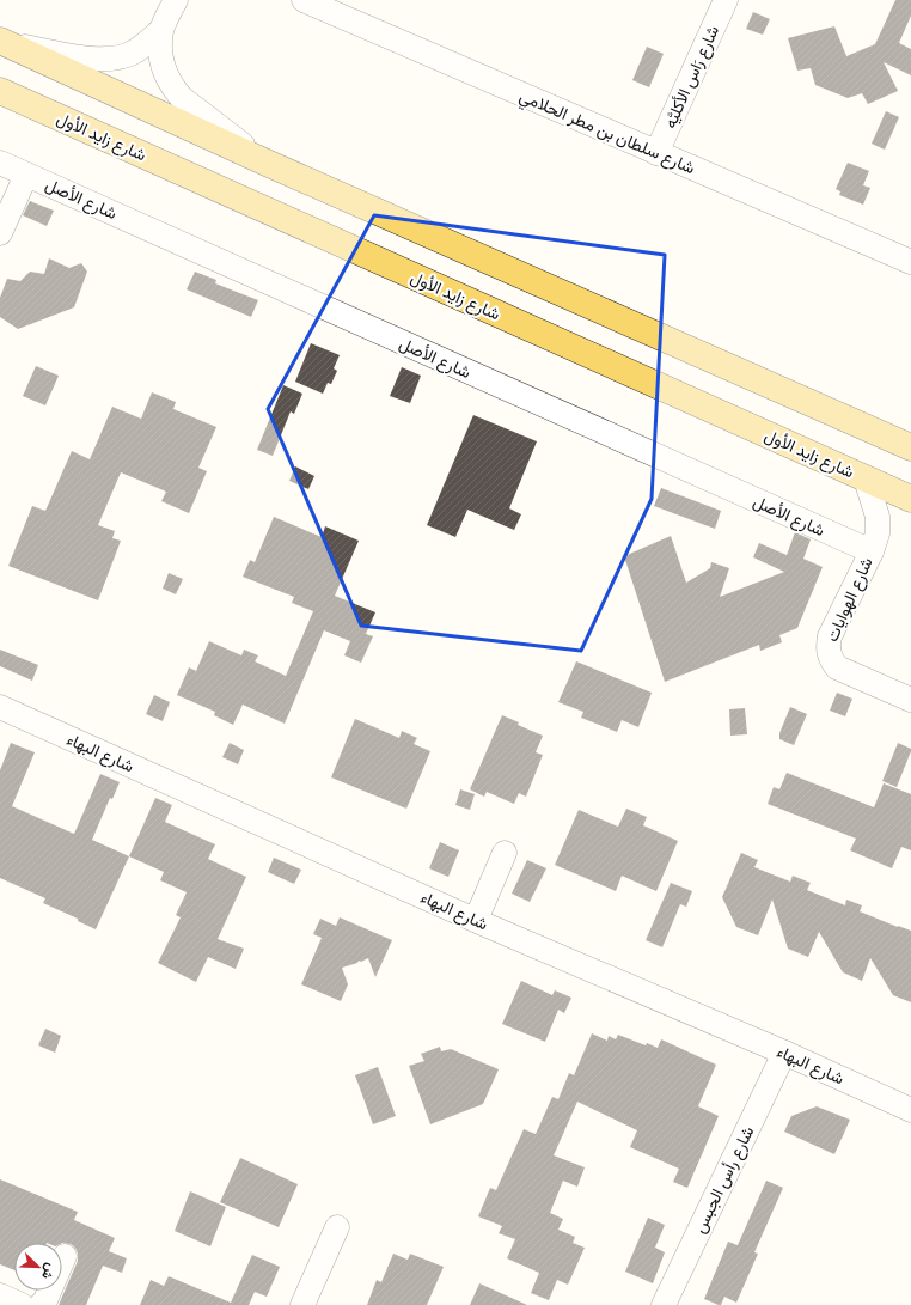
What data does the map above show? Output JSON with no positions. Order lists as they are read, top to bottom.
{
  "streets": {
    "main road": ["شارع زايد الأول"],
    "street": [
      "شارع رَاس الأكليَّه",
      "شارع سلطان بن مطر الحلامي",
      "شارع الأصل",
      "شارع الهوايات",
      "شارع البهاء",
      "شارع رأس الجبس"
    ]
  },
  "crossings": [
    ["شارع رَاس الأكليَّه", "شارع سلطان بن مطر الحلامي"],
    ["شارع زايد الأول", "شارع الهوايات"],
    ["شارع الأصل", "شارع الهوايات"],
    ["شارع البهاء", "شارع رأس الجبس"]
  ],
  "north": "bottom right"
}
